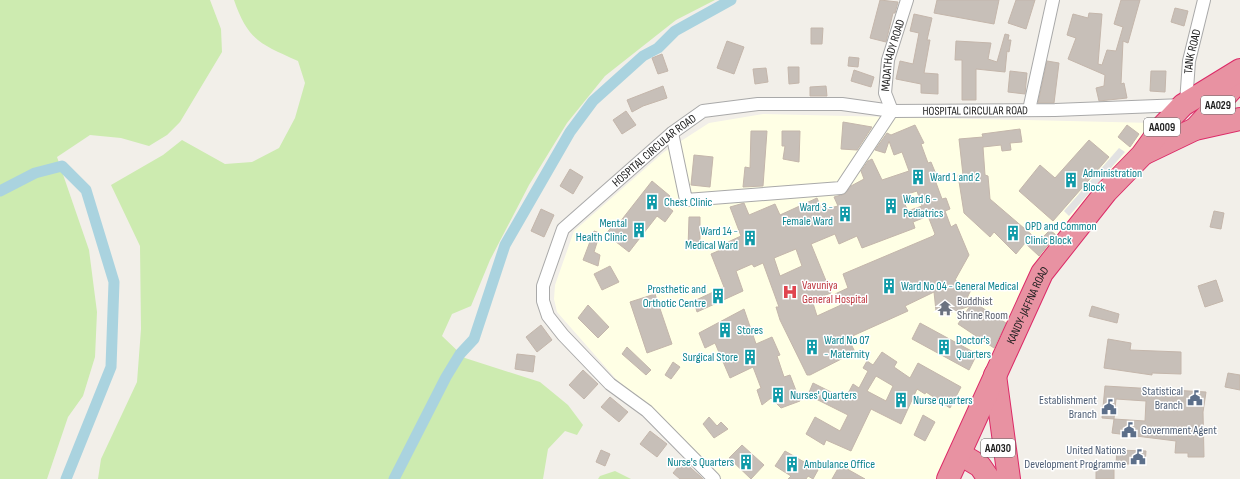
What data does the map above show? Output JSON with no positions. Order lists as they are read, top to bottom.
{
  "streets": {
    "highway": [
      "AA029",
      "HOSPITAL CIRCULAR ROAD",
      "AA009",
      "KANDY-JAFFNA ROAD",
      "AA030"
    ],
    "street": ["TANK ROAD", "MADATHADY ROAD"]
  },
  "crossings": [
    ["TANK ROAD", "AA029"],
    ["TANK ROAD", "HOSPITAL CIRCULAR ROAD"],
    ["TANK ROAD", "AA009"],
    ["TANK ROAD", "KANDY-JAFFNA ROAD"],
    ["MADATHADY ROAD", "HOSPITAL CIRCULAR ROAD"],
    ["AA029", "HOSPITAL CIRCULAR ROAD"],
    ["AA029", "AA009"],
    ["AA029", "KANDY-JAFFNA ROAD"],
    ["HOSPITAL CIRCULAR ROAD", "AA009"],
    ["HOSPITAL CIRCULAR ROAD", "KANDY-JAFFNA ROAD"],
    ["AA009", "KANDY-JAFFNA ROAD"],
    ["KANDY-JAFFNA ROAD", "AA030"]
  ],
  "places": {
    "building": [
      "Ward 1 and 2",
      "Administration Block",
      "Chest Clinic",
      "Ward 6 - Pediatrics",
      "Ward 3 - Female Ward",
      "Mental Health Clinic",
      "OPD and Common Clinic Block",
      "Ward 14 - Medical Ward",
      "Ward No 04 - General Medical",
      "Prosthetic and Orthotic Centre",
      "Stores",
      "Ward No 07 - Maternity",
      "Doctor's Quarters",
      "Surgical Store",
      "Nurses' Quarters",
      "Nurse quarters",
      "Nurse's Quarters",
      "Ambulance Office"
    ],
    "hospital": ["Vavuniya General Hospital"],
    "temple": ["Buddhist Shrine Room"],
    "public building": [
      "Statistical Branch",
      "Establishment Branch",
      "Government Agent",
      "United Nations Development Programme"
    ]
  }
}
